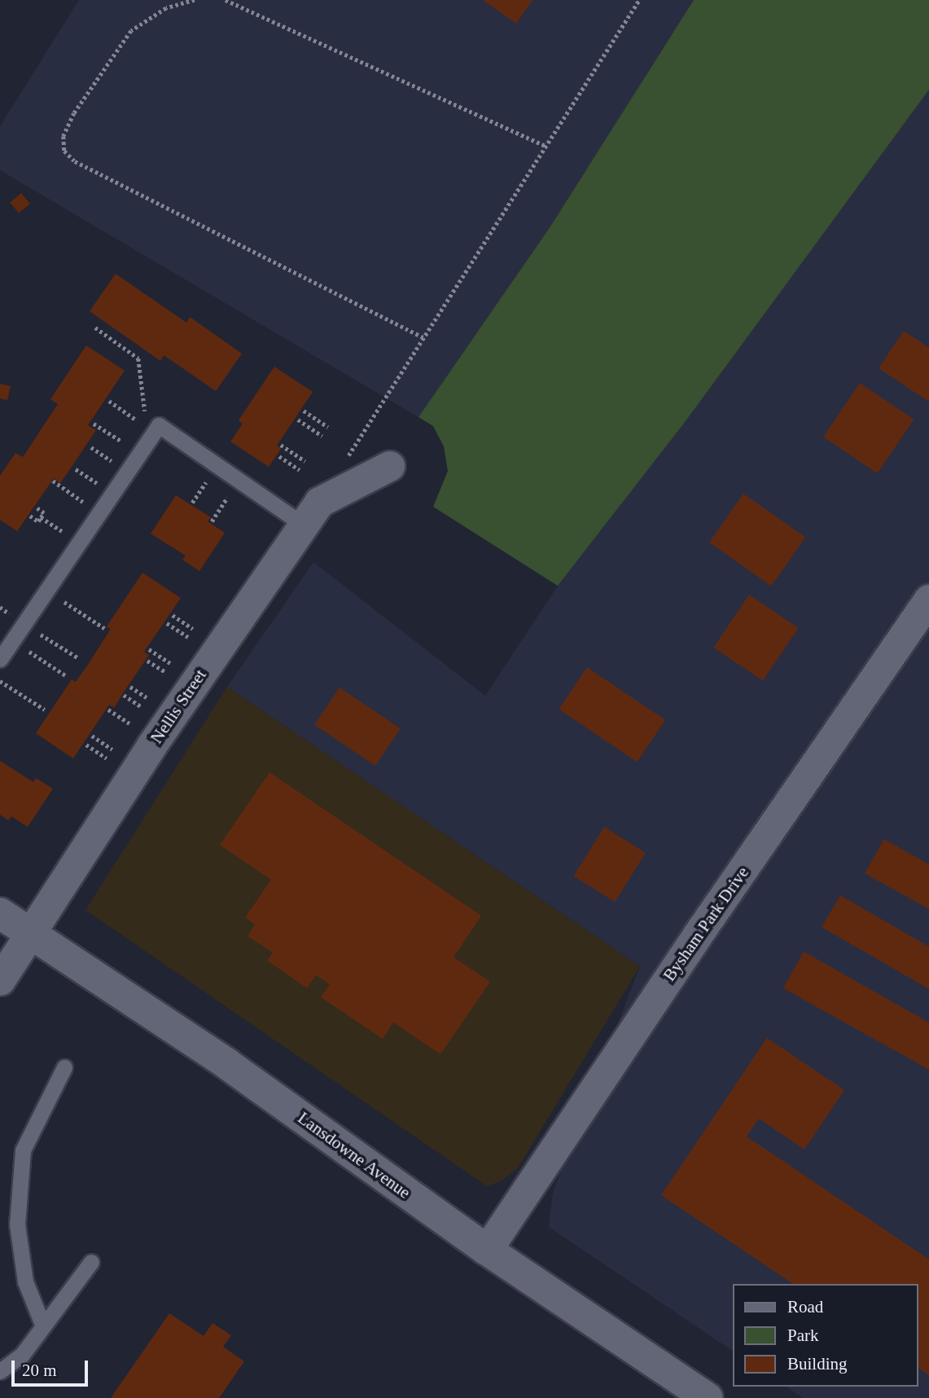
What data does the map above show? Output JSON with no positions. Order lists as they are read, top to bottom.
{
  "streets": {
    "main road": ["Lansdowne Avenue"],
    "street": ["Nellis Street", "Bysham Park Drive"]
  },
  "crossings": [
    ["Nellis Street", "Lansdowne Avenue"],
    ["Bysham Park Drive", "Lansdowne Avenue"]
  ],
  "legend": ["Road", "Park", "Building"],
  "scale_bar": "20 m"
}
